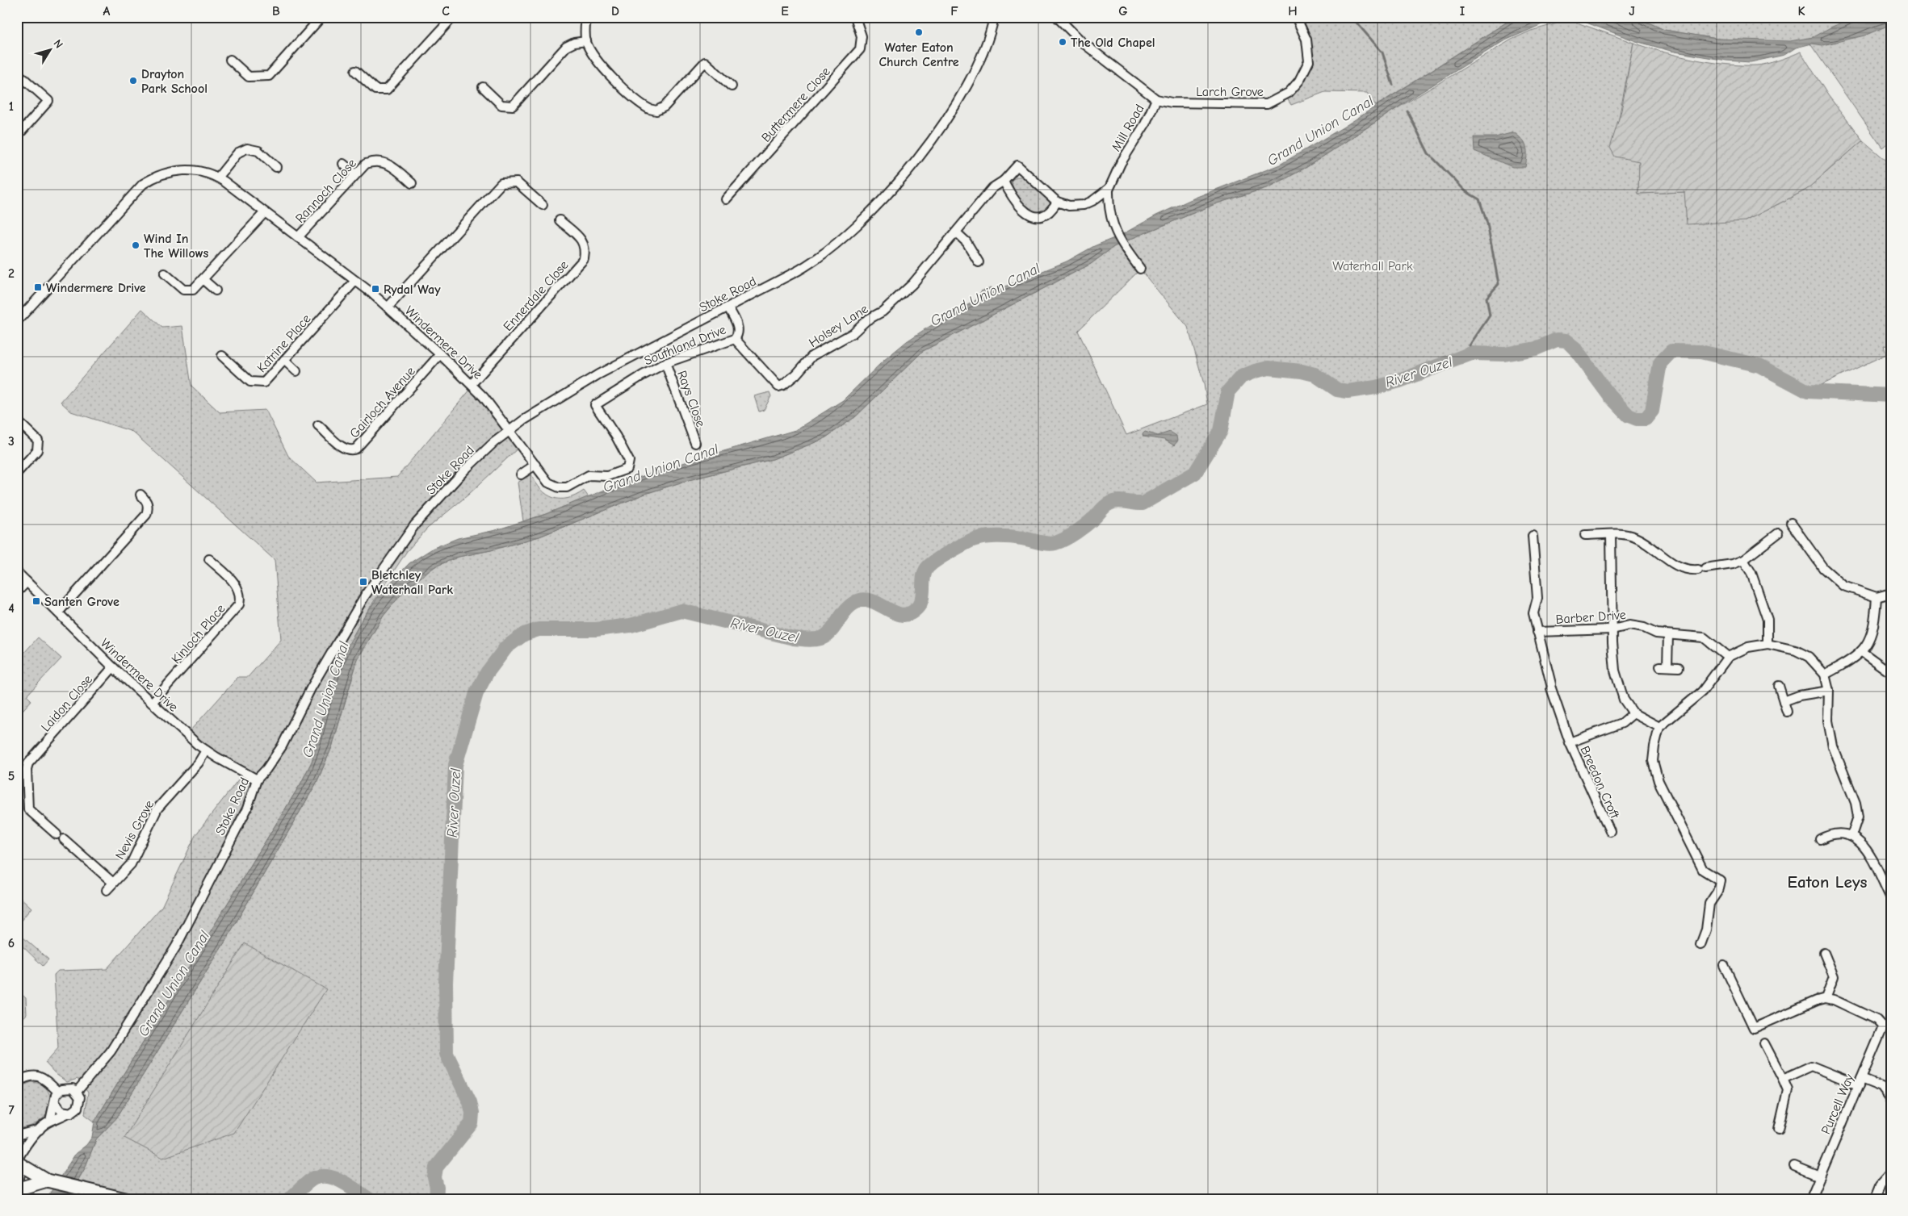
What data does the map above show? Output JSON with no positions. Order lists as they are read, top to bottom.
{
  "streets": {
    "street": [
      "Larch Grove",
      "Buttermere Close",
      "Mill Road",
      "Rannoch Close",
      "Stoke Road",
      "Ennerdale Close",
      "Holsey Lane",
      "Windermere Drive",
      "Katrine Place",
      "Southland Drive",
      "Rays Close",
      "Gairloch Avenue",
      "Barber Drive",
      "Kinloch Place",
      "Laidon Close",
      "Breedon Croft",
      "Nevis Grove",
      "Purcell Way"
    ]
  },
  "crossings": [
    ["Larch Grove", "Mill Road"],
    ["Rannoch Close", "Windermere Drive"],
    ["Stoke Road", "Windermere Drive"],
    ["Stoke Road", "Southland Drive"],
    ["Ennerdale Close", "Windermere Drive"],
    ["Holsey Lane", "Southland Drive"],
    ["Windermere Drive", "Katrine Place"],
    ["Windermere Drive", "Southland Drive"],
    ["Windermere Drive", "Gairloch Avenue"],
    ["Windermere Drive", "Kinloch Place"],
    ["Windermere Drive", "Laidon Close"],
    ["Windermere Drive", "Nevis Grove"],
    ["Southland Drive", "Rays Close"],
    ["Barber Drive", "Breedon Croft"]
  ],
  "districts": ["Eaton Leys"],
  "water": ["Grand Union Canal", "River Ouzel"],
  "parks": ["Waterhall Park"],
  "places": {
    "other": [
      "Water Eaton Church Centre",
      "The Old Chapel",
      "Drayton Park School",
      "Wind In The Willows"
    ],
    "transit": [
      "Windermere Drive",
      "Rydal Way",
      "Bletchley Waterhall Park",
      "Santen Grove"
    ]
  },
  "north": "top right",
  "grid": {
    "columns": [
      "A",
      "B",
      "C",
      "D",
      "E",
      "F",
      "G",
      "H",
      "I",
      "J",
      "K"
    ],
    "rows": [
      "1",
      "2",
      "3",
      "4",
      "5",
      "6",
      "7"
    ]
  }
}
